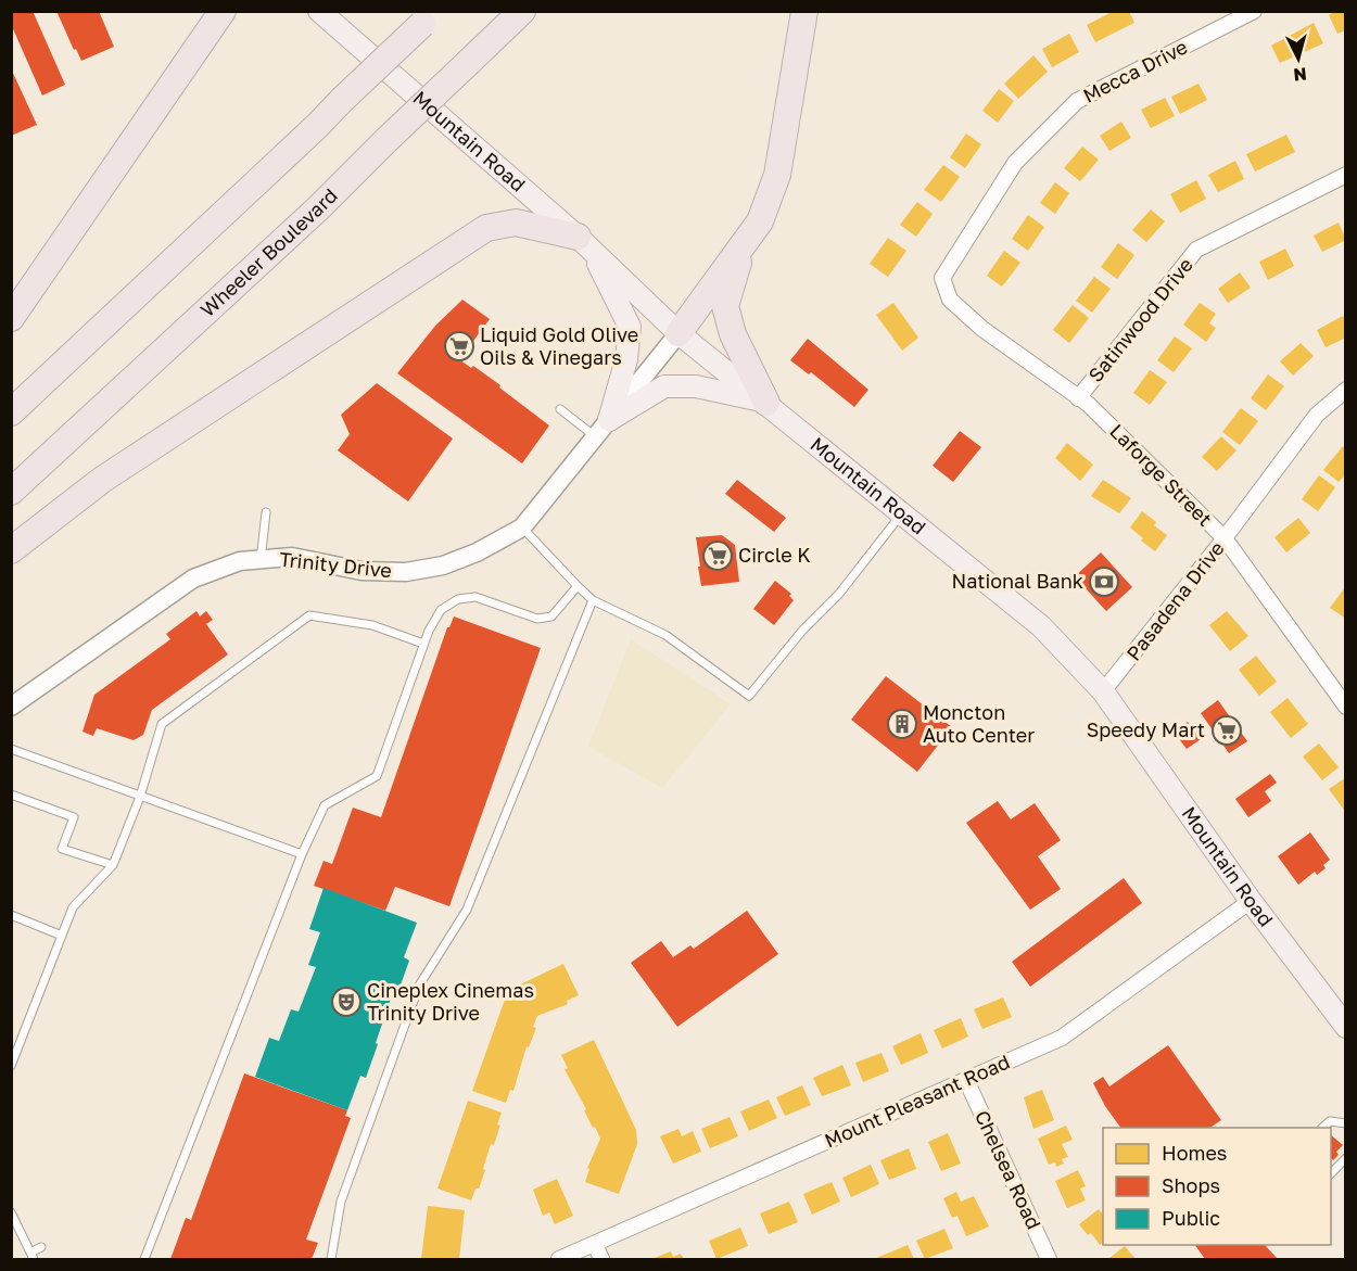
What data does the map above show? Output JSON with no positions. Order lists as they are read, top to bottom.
{
  "streets": {
    "highway": ["Wheeler Boulevard"],
    "main road": ["Mountain Road"],
    "street": [
      "Mecca Drive",
      "Satinwood Drive",
      "Laforge Street",
      "Trinity Drive",
      "Pasadena Drive",
      "Mount Pleasant Road",
      "Chelsea Road"
    ]
  },
  "crossings": [
    ["Mecca Drive", "Laforge Street"],
    ["Mountain Road", "Trinity Drive"],
    ["Mountain Road", "Pasadena Drive"],
    ["Mountain Road", "Mount Pleasant Road"],
    ["Satinwood Drive", "Laforge Street"],
    ["Laforge Street", "Pasadena Drive"],
    ["Mount Pleasant Road", "Chelsea Road"]
  ],
  "places": {
    "supermarket": ["Liquid Gold Olive Oils & Vinegars", "Circle K", "Speedy Mart"],
    "bank": ["National Bank"],
    "building": ["Moncton Auto Center"],
    "theatre": ["Cineplex Cinemas Trinity Drive"]
  },
  "legend": ["Homes", "Shops", "Public"],
  "north": "bottom"
}
